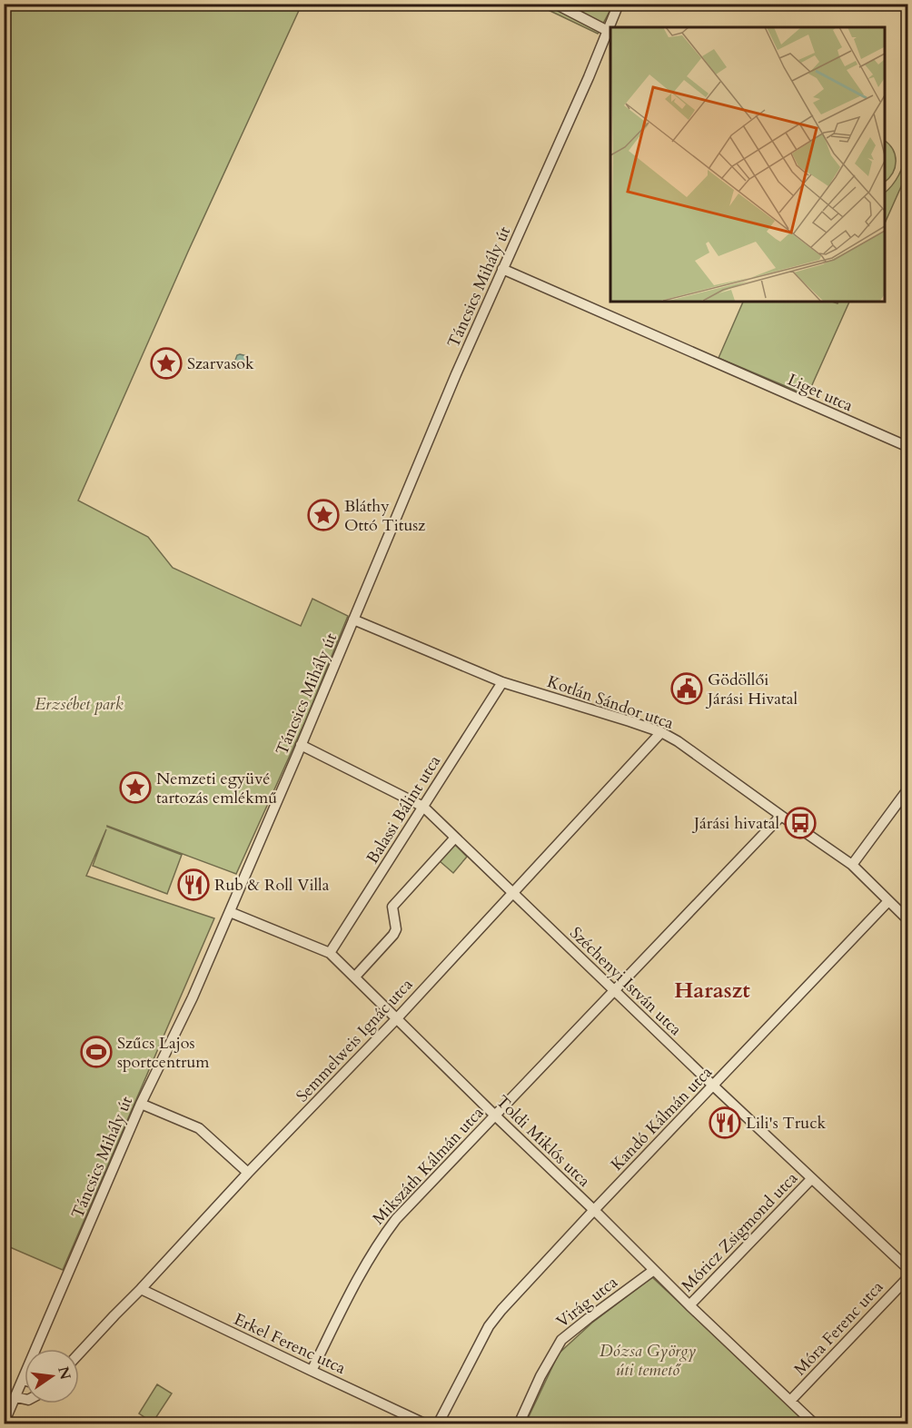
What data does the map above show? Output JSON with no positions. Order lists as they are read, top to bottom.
{
  "streets": {
    "street": [
      "Táncsics Mihály út",
      "Liget utca",
      "Kotlán Sándor utca",
      "Balassi Bálint utca",
      "Széchenyi István utca",
      "Semmelweis Ignác utca",
      "Kandó Kálmán utca",
      "Toldi Miklós utca",
      "Mikszáth Kálmán utca",
      "Móricz Zsigmond utca",
      "Virág utca",
      "Móra Ferenc utca",
      "Erkel Ferenc utca"
    ]
  },
  "crossings": [
    ["Táncsics Mihály út", "Liget utca"],
    ["Táncsics Mihály út", "Kotlán Sándor utca"],
    ["Táncsics Mihály út", "Széchenyi István utca"],
    ["Táncsics Mihály út", "Toldi Miklós utca"],
    ["Kotlán Sándor utca", "Balassi Bálint utca"],
    ["Kotlán Sándor utca", "Semmelweis Ignác utca"],
    ["Kotlán Sándor utca", "Kandó Kálmán utca"],
    ["Kotlán Sándor utca", "Mikszáth Kálmán utca"],
    ["Balassi Bálint utca", "Széchenyi István utca"],
    ["Balassi Bálint utca", "Toldi Miklós utca"],
    ["Széchenyi István utca", "Semmelweis Ignác utca"],
    ["Széchenyi István utca", "Kandó Kálmán utca"],
    ["Széchenyi István utca", "Mikszáth Kálmán utca"],
    ["Széchenyi István utca", "Móricz Zsigmond utca"],
    ["Semmelweis Ignác utca", "Toldi Miklós utca"],
    ["Semmelweis Ignác utca", "Erkel Ferenc utca"],
    ["Kandó Kálmán utca", "Toldi Miklós utca"],
    ["Toldi Miklós utca", "Mikszáth Kálmán utca"],
    ["Toldi Miklós utca", "Móricz Zsigmond utca"],
    ["Toldi Miklós utca", "Virág utca"],
    ["Toldi Miklós utca", "Móra Ferenc utca"],
    ["Mikszáth Kálmán utca", "Erkel Ferenc utca"]
  ],
  "districts": ["Haraszt"],
  "parks": ["Erzsébet park", "Dózsa György úti temető"],
  "places": {
    "place": ["Szarvasok", "Bláthy Ottó Titusz", "Nemzeti együvé tartozás emlékmű"],
    "public building": ["Gödöllői Járási Hivatal"],
    "bus stop": ["Járási hivatal"],
    "restaurant": ["Rub & Roll Villa", "Lili's Truck"],
    "sports": ["Szűcs Lajos sportcentrum"]
  },
  "north": "right"
}
